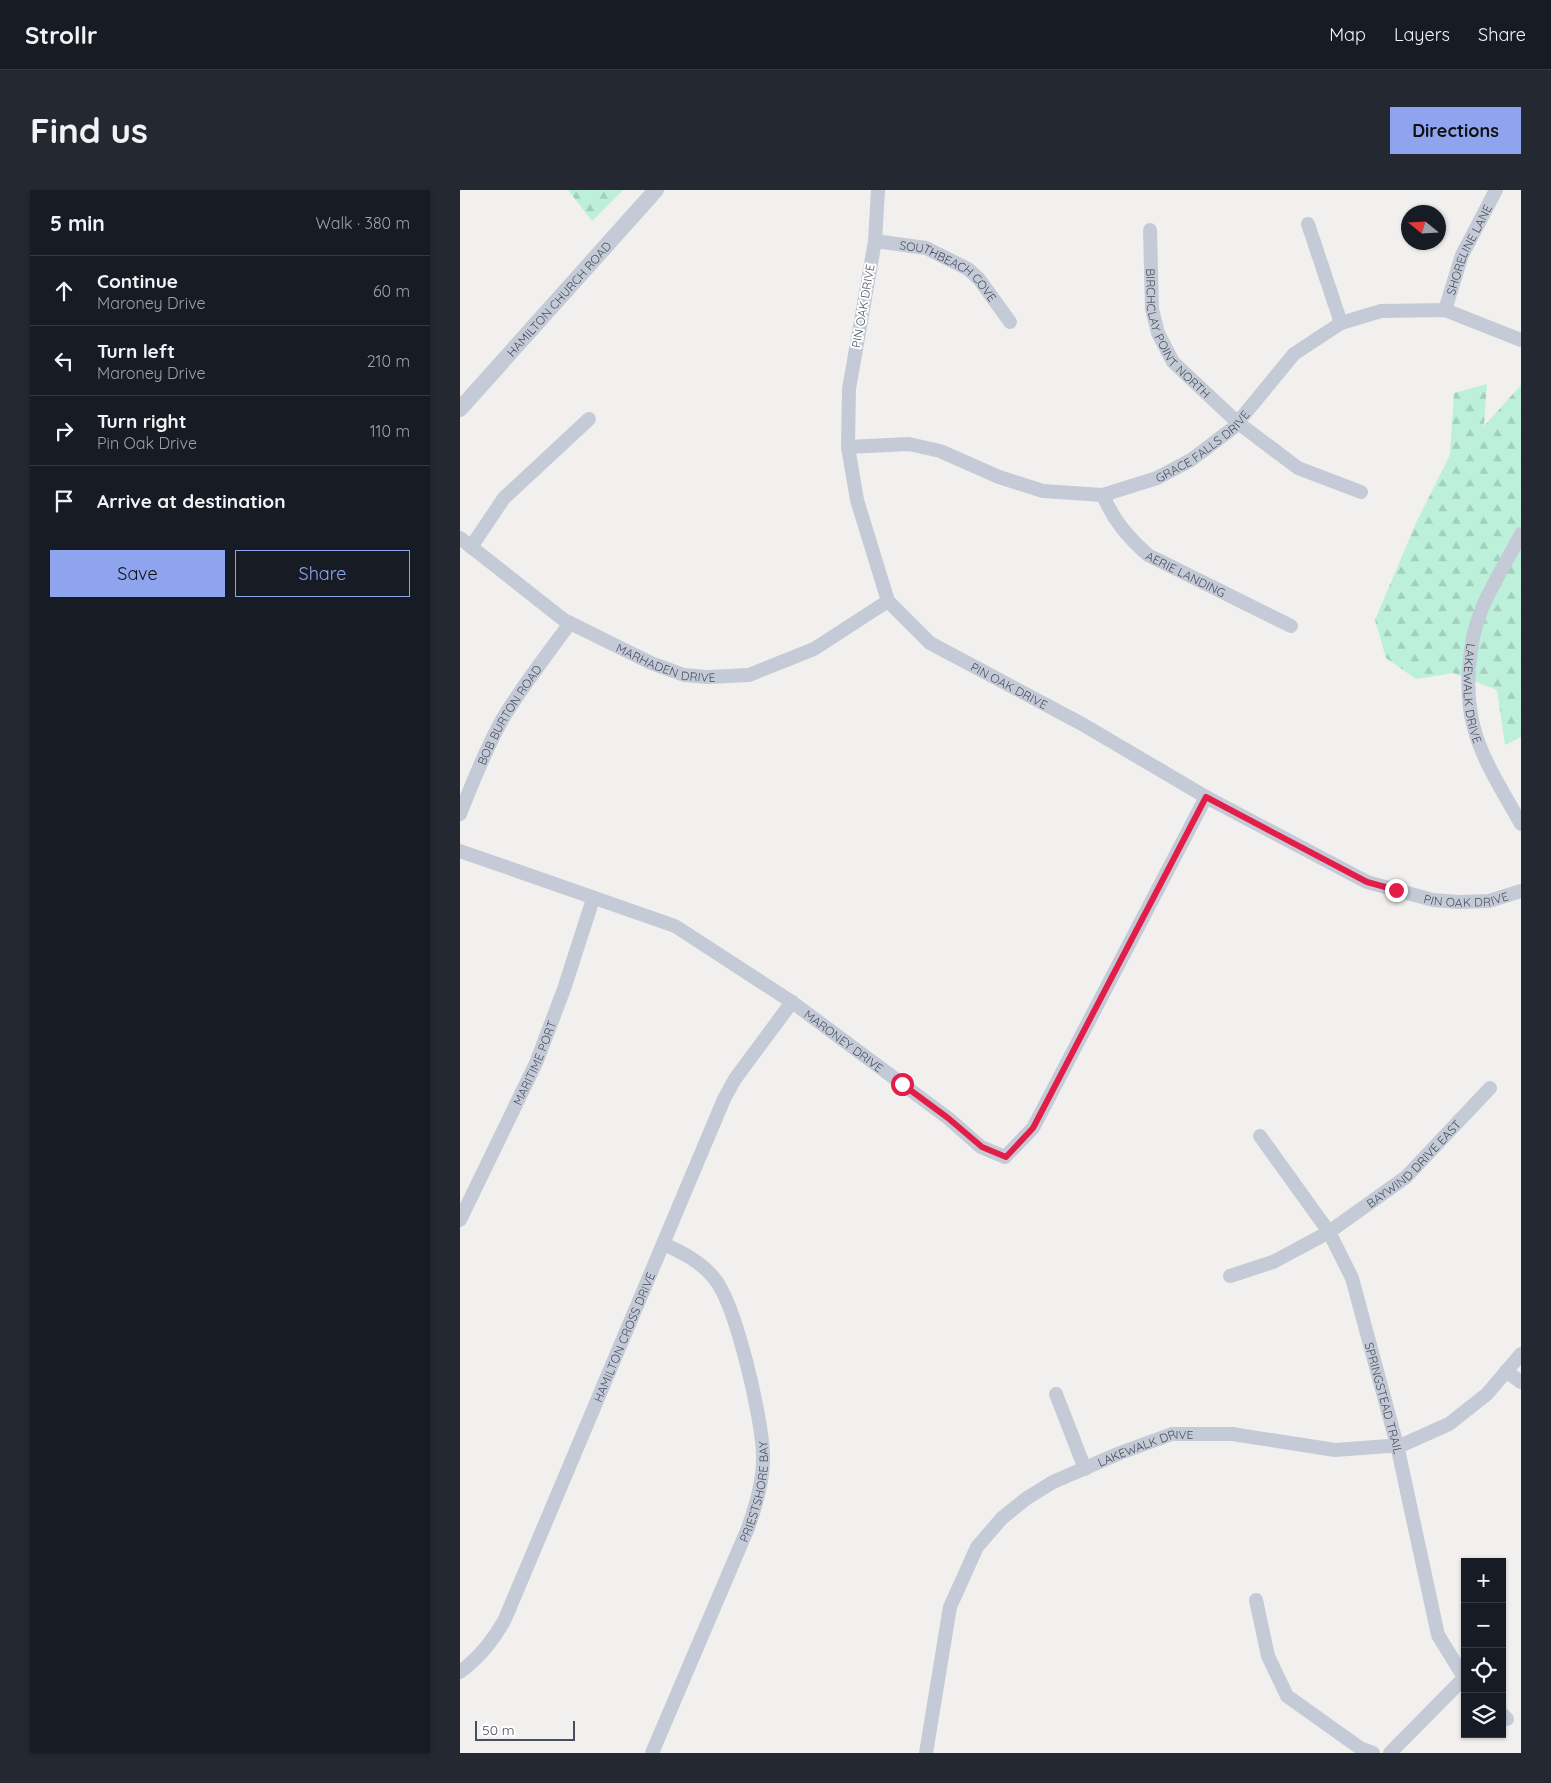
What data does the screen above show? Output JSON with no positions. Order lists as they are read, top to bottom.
{
  "streets": {
    "street": [
      "SHORELINE LANE",
      "SOUTHBEACH COVE",
      "HAMILTON CHURCH ROAD",
      "PIN OAK DRIVE",
      "BIRCHCLAY POINT NORTH",
      "GRACE FALLS DRIVE",
      "AERIE LANDING",
      "MARHADEN DRIVE",
      "LAKEWALK DRIVE",
      "BOB BURTON ROAD",
      "MARONEY DRIVE",
      "MARITIME PORT",
      "BAYWIND DRIVE EAST",
      "HAMILTON CROSS DRIVE",
      "SPRINGSTEAD TRAIL",
      "PRIESTSHORE BAY"
    ]
  },
  "crossings": [
    ["SHORELINE LANE", "GRACE FALLS DRIVE"],
    ["SOUTHBEACH COVE", "PIN OAK DRIVE"],
    ["PIN OAK DRIVE", "GRACE FALLS DRIVE"],
    ["PIN OAK DRIVE", "MARHADEN DRIVE"],
    ["PIN OAK DRIVE", "MARONEY DRIVE"],
    ["BIRCHCLAY POINT NORTH", "GRACE FALLS DRIVE"],
    ["GRACE FALLS DRIVE", "AERIE LANDING"],
    ["MARHADEN DRIVE", "BOB BURTON ROAD"],
    ["LAKEWALK DRIVE", "SPRINGSTEAD TRAIL"],
    ["MARONEY DRIVE", "MARITIME PORT"],
    ["MARONEY DRIVE", "HAMILTON CROSS DRIVE"],
    ["BAYWIND DRIVE EAST", "SPRINGSTEAD TRAIL"],
    ["HAMILTON CROSS DRIVE", "PRIESTSHORE BAY"]
  ],
  "scale_bar": "50 m",
  "north": "left",
  "page": {
    "header": "Strollr",
    "nav": ["Map", "Layers", "Share"],
    "buttons": [
      "Directions",
      ["Save", "Share"]
    ],
    "title": "Find us",
    "heading": ["5 min", "Walk · 380 m"],
    "list": [
      ["Continue", "Maroney Drive", "60 m"],
      ["Turn left", "Maroney Drive", "210 m"],
      ["Turn right", "Pin Oak Drive", "110 m"],
      "Arrive at destination"
    ],
    "map_buttons": ["+", "−"],
    "scale": "50 m"
  }
}
